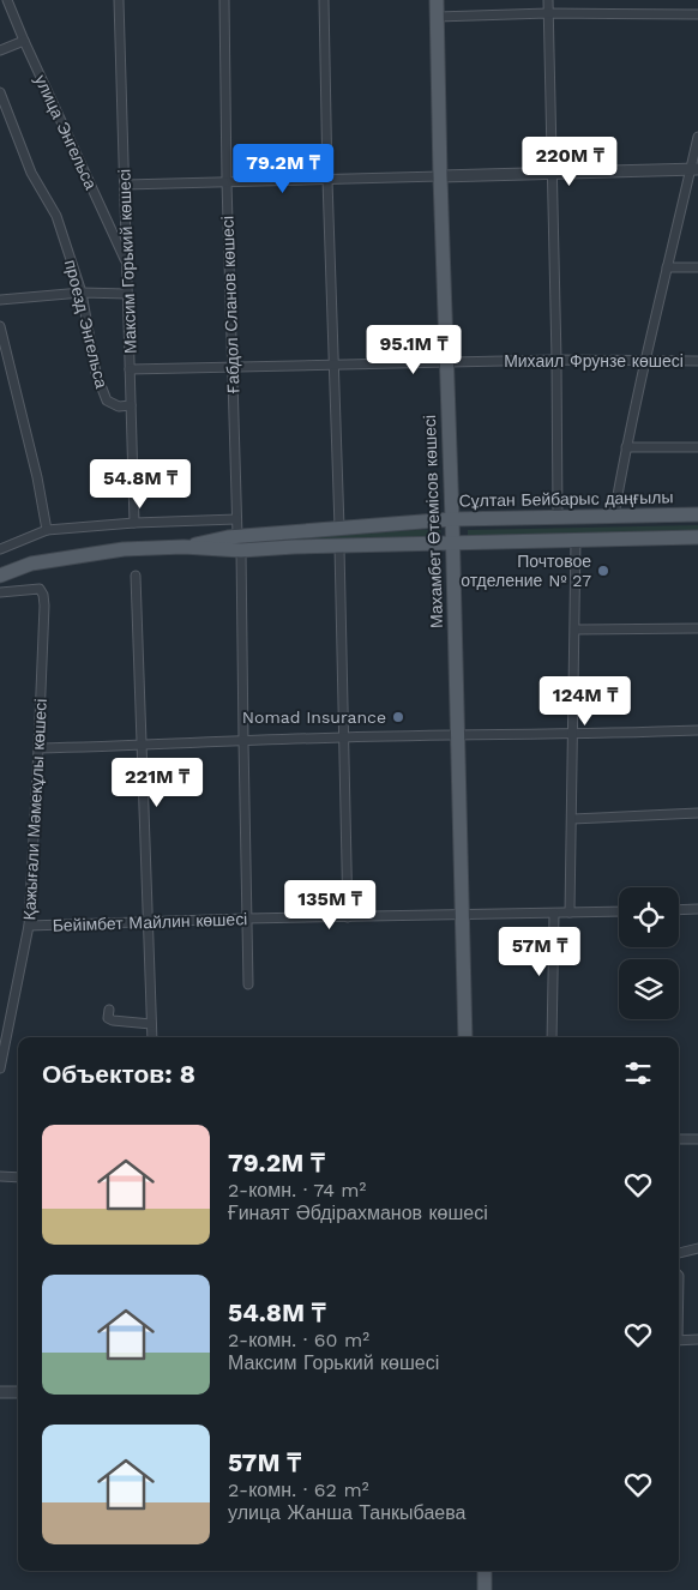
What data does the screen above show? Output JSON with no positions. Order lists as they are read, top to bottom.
{
  "streets": {
    "main road": ["Сұлтан Бейбарыс даңғылы", "Махамбет Өтемісов көшесі"],
    "street": [
      "улица Энгельса",
      "Максим Горький көшесі",
      "Ғабдол Сланов көшесі",
      "проезд Энгельса",
      "Михаил Фрунзе көшесі",
      "Қажығали Мәмекұлы көшесі",
      "Бейімбет Майлин көшесі"
    ]
  },
  "crossings": [
    ["улица Энгельса", "Максим Горький көшесі"],
    ["Максим Горький көшесі", "проезд Энгельса"],
    ["Максим Горький көшесі", "Михаил Фрунзе көшесі"],
    ["Ғабдол Сланов көшесі", "Михаил Фрунзе көшесі"],
    ["Ғабдол Сланов көшесі", "Сұлтан Бейбарыс даңғылы"],
    ["Михаил Фрунзе көшесі", "Махамбет Өтемісов көшесі"],
    ["Сұлтан Бейбарыс даңғылы", "Махамбет Өтемісов көшесі"],
    ["Махамбет Өтемісов көшесі", "Бейімбет Майлин көшесі"],
    ["Қажығали Мәмекұлы көшесі", "Бейімбет Майлин көшесі"]
  ],
  "places": ["Почтовое отделение № 27", "Nomad Insurance"],
  "page": {
    "price": [
      "220M ₸",
      "79.2M ₸",
      "95.1M ₸",
      "54.8M ₸",
      "124M ₸",
      "221M ₸",
      "135M ₸",
      "57M ₸"
    ],
    "heading": "Объектов: 8",
    "list": [
      {
        "name": "79.2M ₸",
        "note": "2-комн. · 74 m² · Ғинаят Әбдірахманов көшесі"
      },
      {
        "name": "54.8M ₸",
        "note": "2-комн. · 60 m² · Максим Горький көшесі"
      },
      {
        "name": "57M ₸",
        "note": "2-комн. · 62 m² · улица Жанша Танкыбаева"
      }
    ]
  }
}
